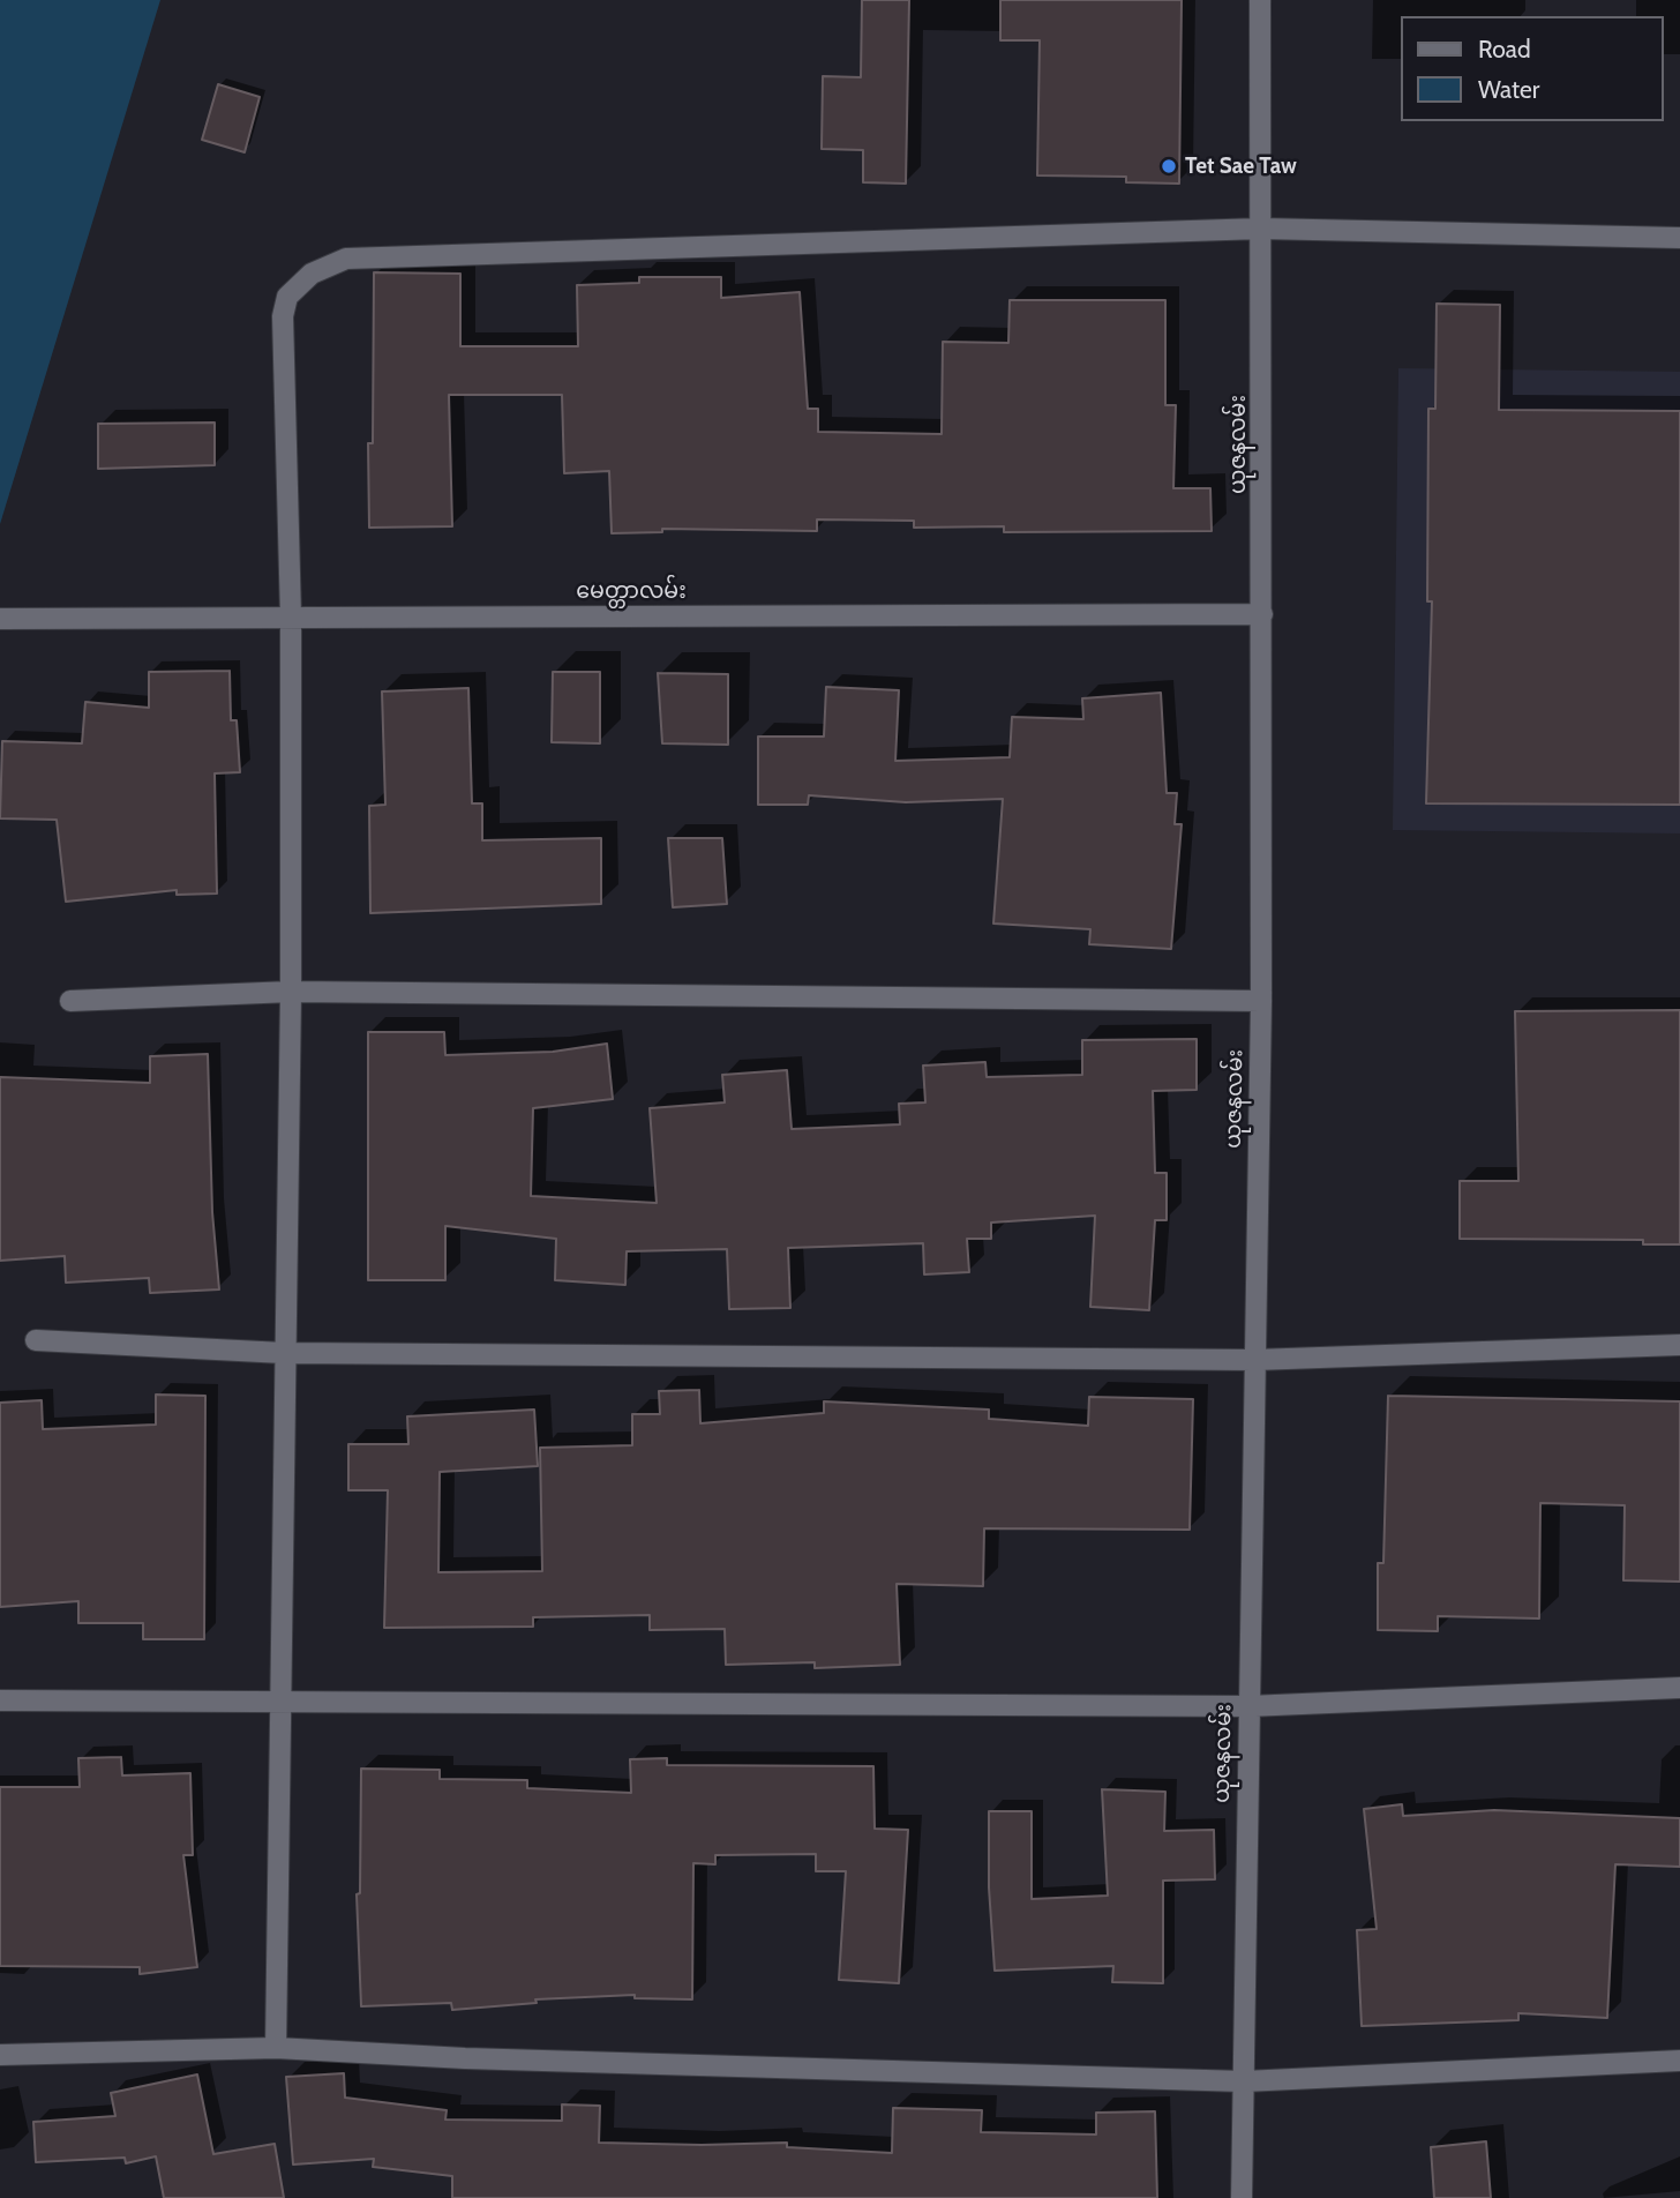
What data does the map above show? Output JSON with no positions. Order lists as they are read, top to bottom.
{
  "streets": {
    "street": ["ယုဇနလမ်း", "မေတ္တာလမ်း"]
  },
  "crossings": [
    ["ယုဇနလမ်း", "မေတ္တာလမ်း"]
  ],
  "places": ["Tet Sae Taw"],
  "legend": ["Road", "Water"]
}
